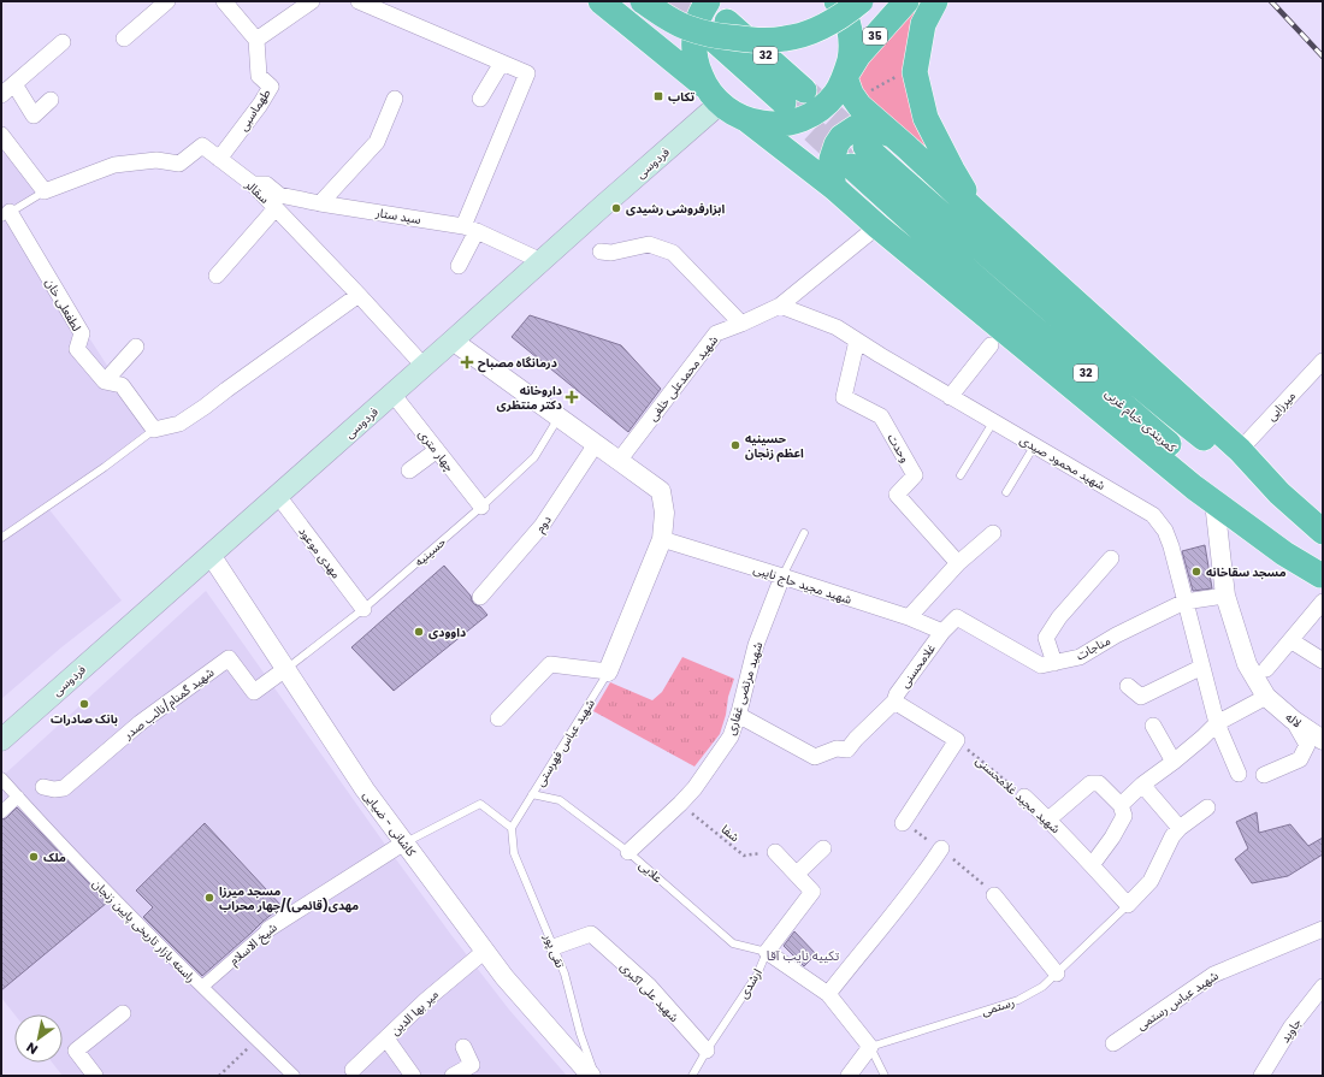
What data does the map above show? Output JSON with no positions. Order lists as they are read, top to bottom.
{
  "streets": {
    "highway": ["35", "32", "کمربندی خیام غربی"],
    "main road": ["فردوسی"],
    "street": [
      "طهماسبی",
      "سقالر",
      "سید ستار",
      "لطفعلی خان",
      "شهید محمدعلی خلفی",
      "میرزایی",
      "وحدت",
      "چهار متری",
      "شهید محمود صیدی",
      "دوم",
      "مهدی موعود",
      "شهید مجید حاج نایبی",
      "مناجات",
      "غلامحسنی",
      "شهید مرتضی غفاری",
      "شهید گمنام/نائب صدر",
      "لاله",
      "شهید عباس فهرستی",
      "شهید مجید غلامحسنی",
      "کاشانی - ضیایی",
      "راسته بازار تاریخی پایین زنجان",
      "شیخ الاسلام",
      "ارشدی",
      "شهید علی اکبری",
      "شهید عباس رستمی",
      "میر بها الدین",
      "جاوید"
    ],
    "lane": [
      "حسینیه",
      "علایی",
      "تقی پور",
      "رستمی"
    ],
    "path": ["شفا"]
  },
  "crossings": [
    ["32", "کمربندی خیام غربی"],
    ["طهماسبی", "سقالر"],
    ["فردوسی", "سقالر"],
    ["فردوسی", "سید ستار"],
    ["فردوسی", "چهار متری"],
    ["فردوسی", "مهدی موعود"],
    ["فردوسی", "کاشانی - ضیایی"],
    ["سقالر", "سید ستار"],
    ["شهید محمدعلی خلفی", "شهید محمود صیدی"],
    ["وحدت", "شهید محمود صیدی"],
    ["چهار متری", "حسینیه"],
    ["شهید محمود صیدی", "مناجات"],
    ["حسینیه", "مهدی موعود"],
    ["حسینیه", "شهید گمنام/نائب صدر"],
    ["حسینیه", "کاشانی - ضیایی"],
    ["شهید مجید حاج نایبی", "مناجات"],
    ["شهید مجید حاج نایبی", "غلامحسنی"],
    ["شهید مجید حاج نایبی", "شهید مرتضی غفاری"],
    ["شهید مجید حاج نایبی", "شهید عباس فهرستی"],
    ["مناجات", "غلامحسنی"],
    ["مناجات", "لاله"],
    ["غلامحسنی", "شهید مرتضی غفاری"],
    ["شهید مرتضی غفاری", "شفا"],
    ["شهید مرتضی غفاری", "علایی"],
    ["شهید گمنام/نائب صدر", "کاشانی - ضیایی"],
    ["شهید عباس فهرستی", "علایی"],
    ["شهید عباس فهرستی", "تقی پور"],
    ["شهید مجید غلامحسنی", "رستمی"],
    ["کاشانی - ضیایی", "شیخ الاسلام"],
    ["کاشانی - ضیایی", "میر بها الدین"],
    ["شفا", "ارشدی"],
    ["علایی", "ارشدی"],
    ["راسته بازار تاریخی پایین زنجان", "شیخ الاسلام"],
    ["تقی پور", "شهید علی اکبری"],
    ["ارشدی", "شهید علی اکبری"]
  ],
  "districts": ["تکییه نایب آقا"],
  "places": {
    "transit": ["تکاب"],
    "other": [
      "ابزارفروشی رشیدی",
      "حسینیه اعظم زنجان",
      "مسجد سقاخانه",
      "داوودی",
      "بانک صادرات",
      "ملک",
      "مسجد میرزا مهدی(قائمی)/چهار محراب"
    ],
    "health": ["درمانگاه مصباح", "داروخانه دکتر منتظری"]
  },
  "north": "bottom left"
}
